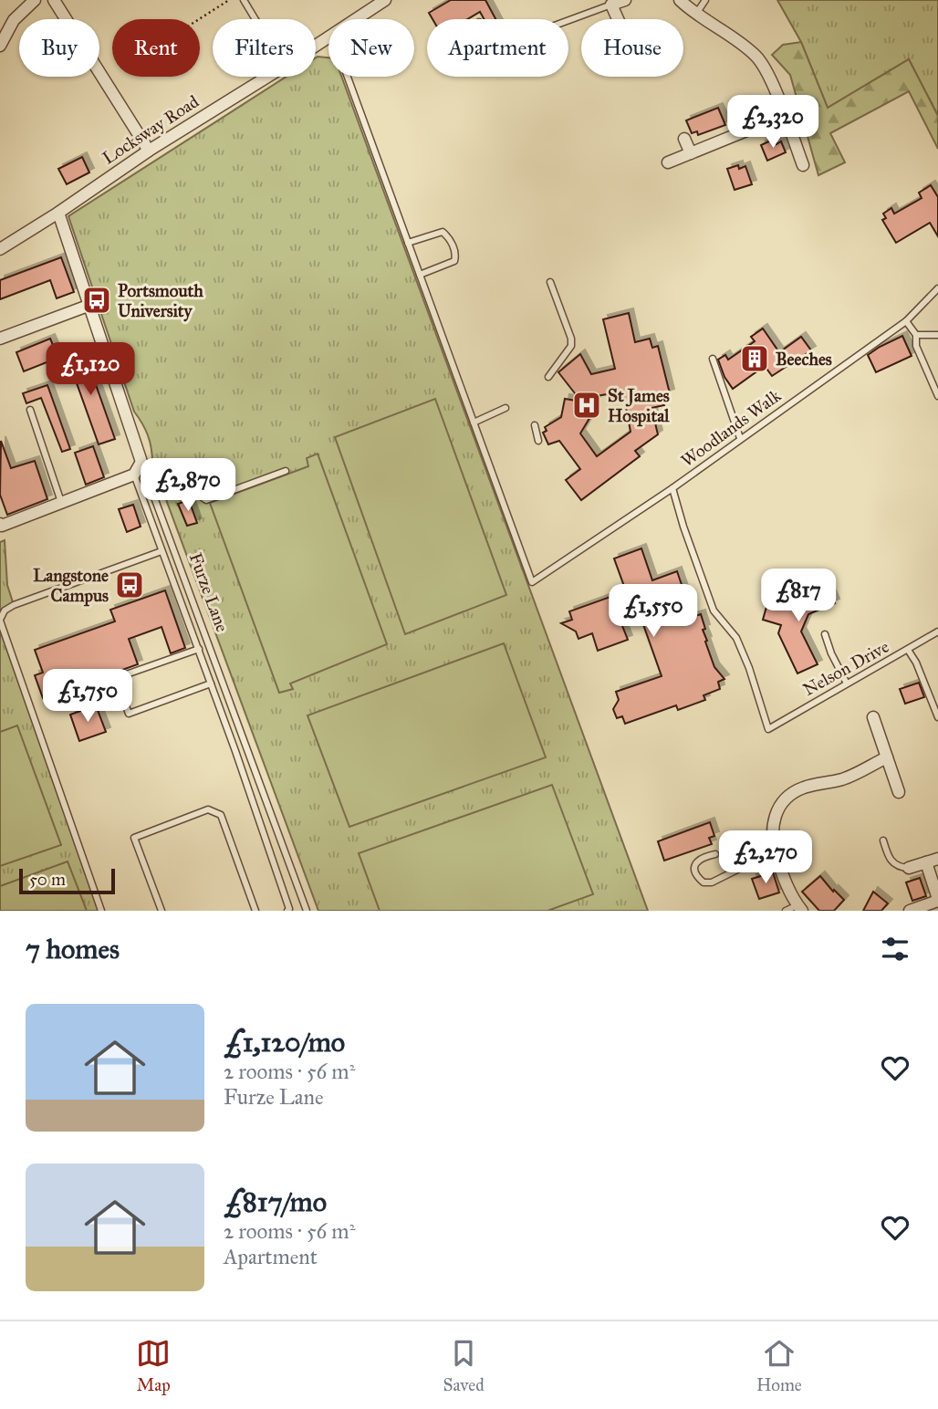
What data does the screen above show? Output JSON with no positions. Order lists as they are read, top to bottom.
{
  "streets": {
    "street": ["Locksway Road", "Furze Lane"],
    "lane": ["Woodlands Walk", "Nelson Drive"]
  },
  "crossings": [
    ["Locksway Road", "Furze Lane"],
    ["Woodlands Walk", "Nelson Drive"]
  ],
  "places": {
    "bus stop": ["Portsmouth University", "Langstone Campus"],
    "building": ["Beeches"],
    "hospital": ["St James Hospital"]
  },
  "scale_bar": "50 m",
  "page": {
    "chip": [
      "Buy",
      "Rent",
      "Filters",
      "New",
      "Apartment",
      "House"
    ],
    "price": [
      "£2,320",
      "£1,120",
      "£2,870",
      "£817",
      "£1,550",
      "£1,750",
      "£2,270"
    ],
    "scale": "50 m",
    "heading": "7 homes",
    "list": [
      {
        "name": "£1,120/mo",
        "note": "2 rooms · 56 m² · Furze Lane"
      },
      {
        "name": "£817/mo",
        "note": "2 rooms · 56 m² · Apartment"
      }
    ],
    "tabs": ["Map", "Saved", "Home"]
  }
}
